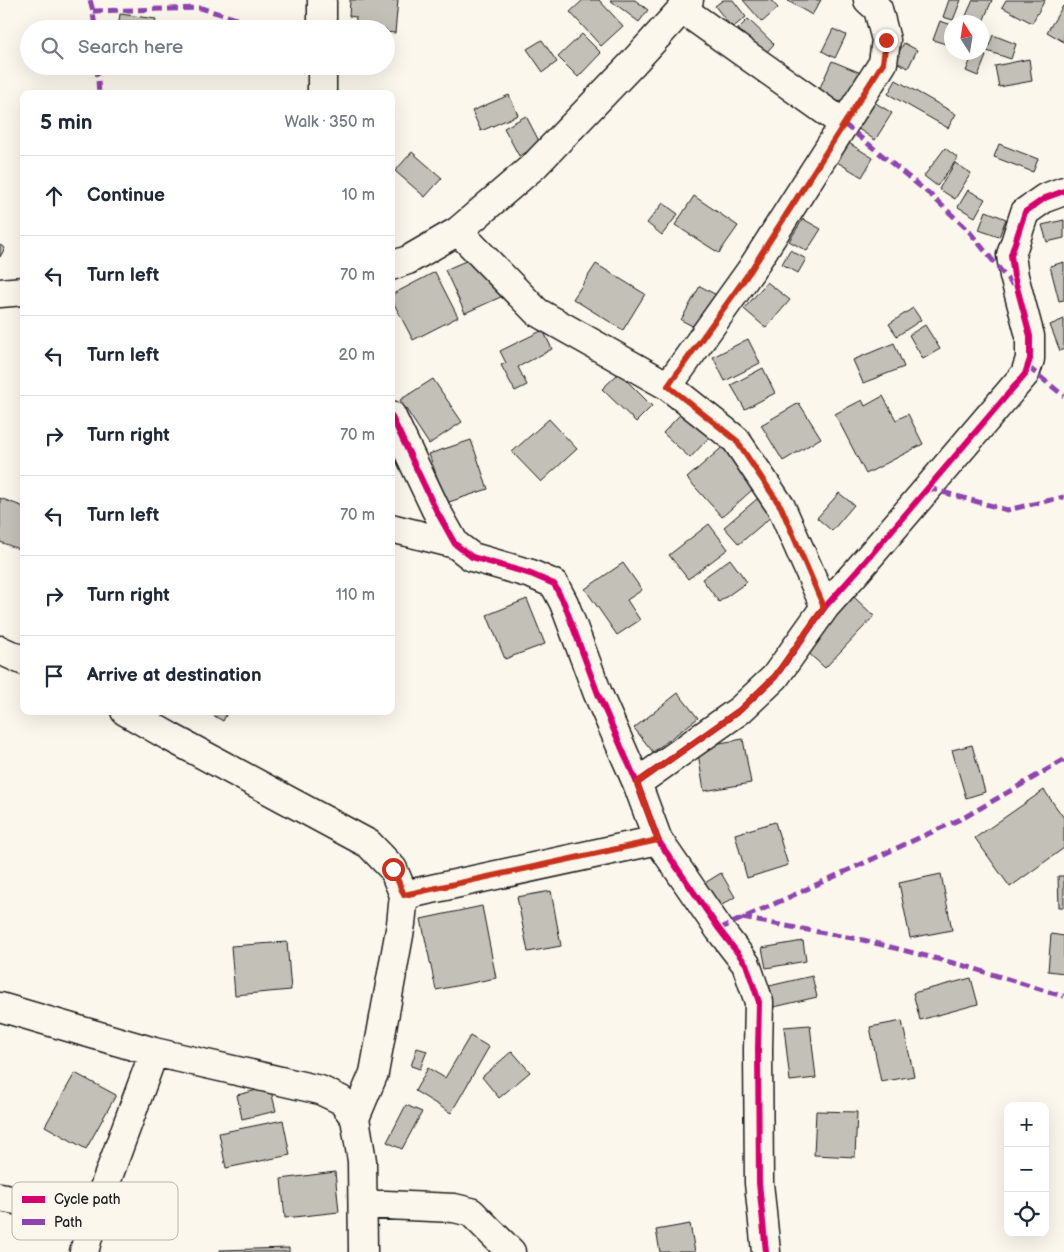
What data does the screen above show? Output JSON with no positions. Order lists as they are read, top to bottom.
{
  "legend": ["Cycle path", "Path"],
  "north": "top",
  "page": {
    "search": "Search here",
    "heading": ["5 min", "Walk · 350 m"],
    "list": [
      ["Continue", "10 m"],
      ["Turn left", "70 m"],
      ["Turn left", "20 m"],
      ["Turn right", "70 m"],
      ["Turn left", "70 m"],
      ["Turn right", "110 m"],
      "Arrive at destination"
    ],
    "map_buttons": ["+", "−"]
  }
}
